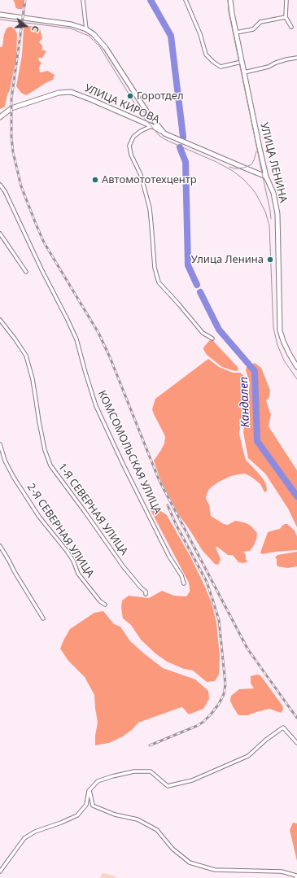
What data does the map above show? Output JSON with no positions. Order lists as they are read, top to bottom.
{
  "streets": {
    "main road": ["УЛИЦА КИРОВА", "УЛИЦА ЛЕНИНА"],
    "street": ["КОМСОМОЛЬСКАЯ УЛИЦА", "1-Я СЕВЕРНАЯ УЛИЦА", "2-Я СЕВЕРНАЯ УЛИЦА"]
  },
  "crossings": [
    ["УЛИЦА КИРОВА", "УЛИЦА ЛЕНИНА"]
  ],
  "water": ["Кандалеп"],
  "places": ["Горотдел", "Автомототехцентр", "Улица Ленина"],
  "north": "right"
}
